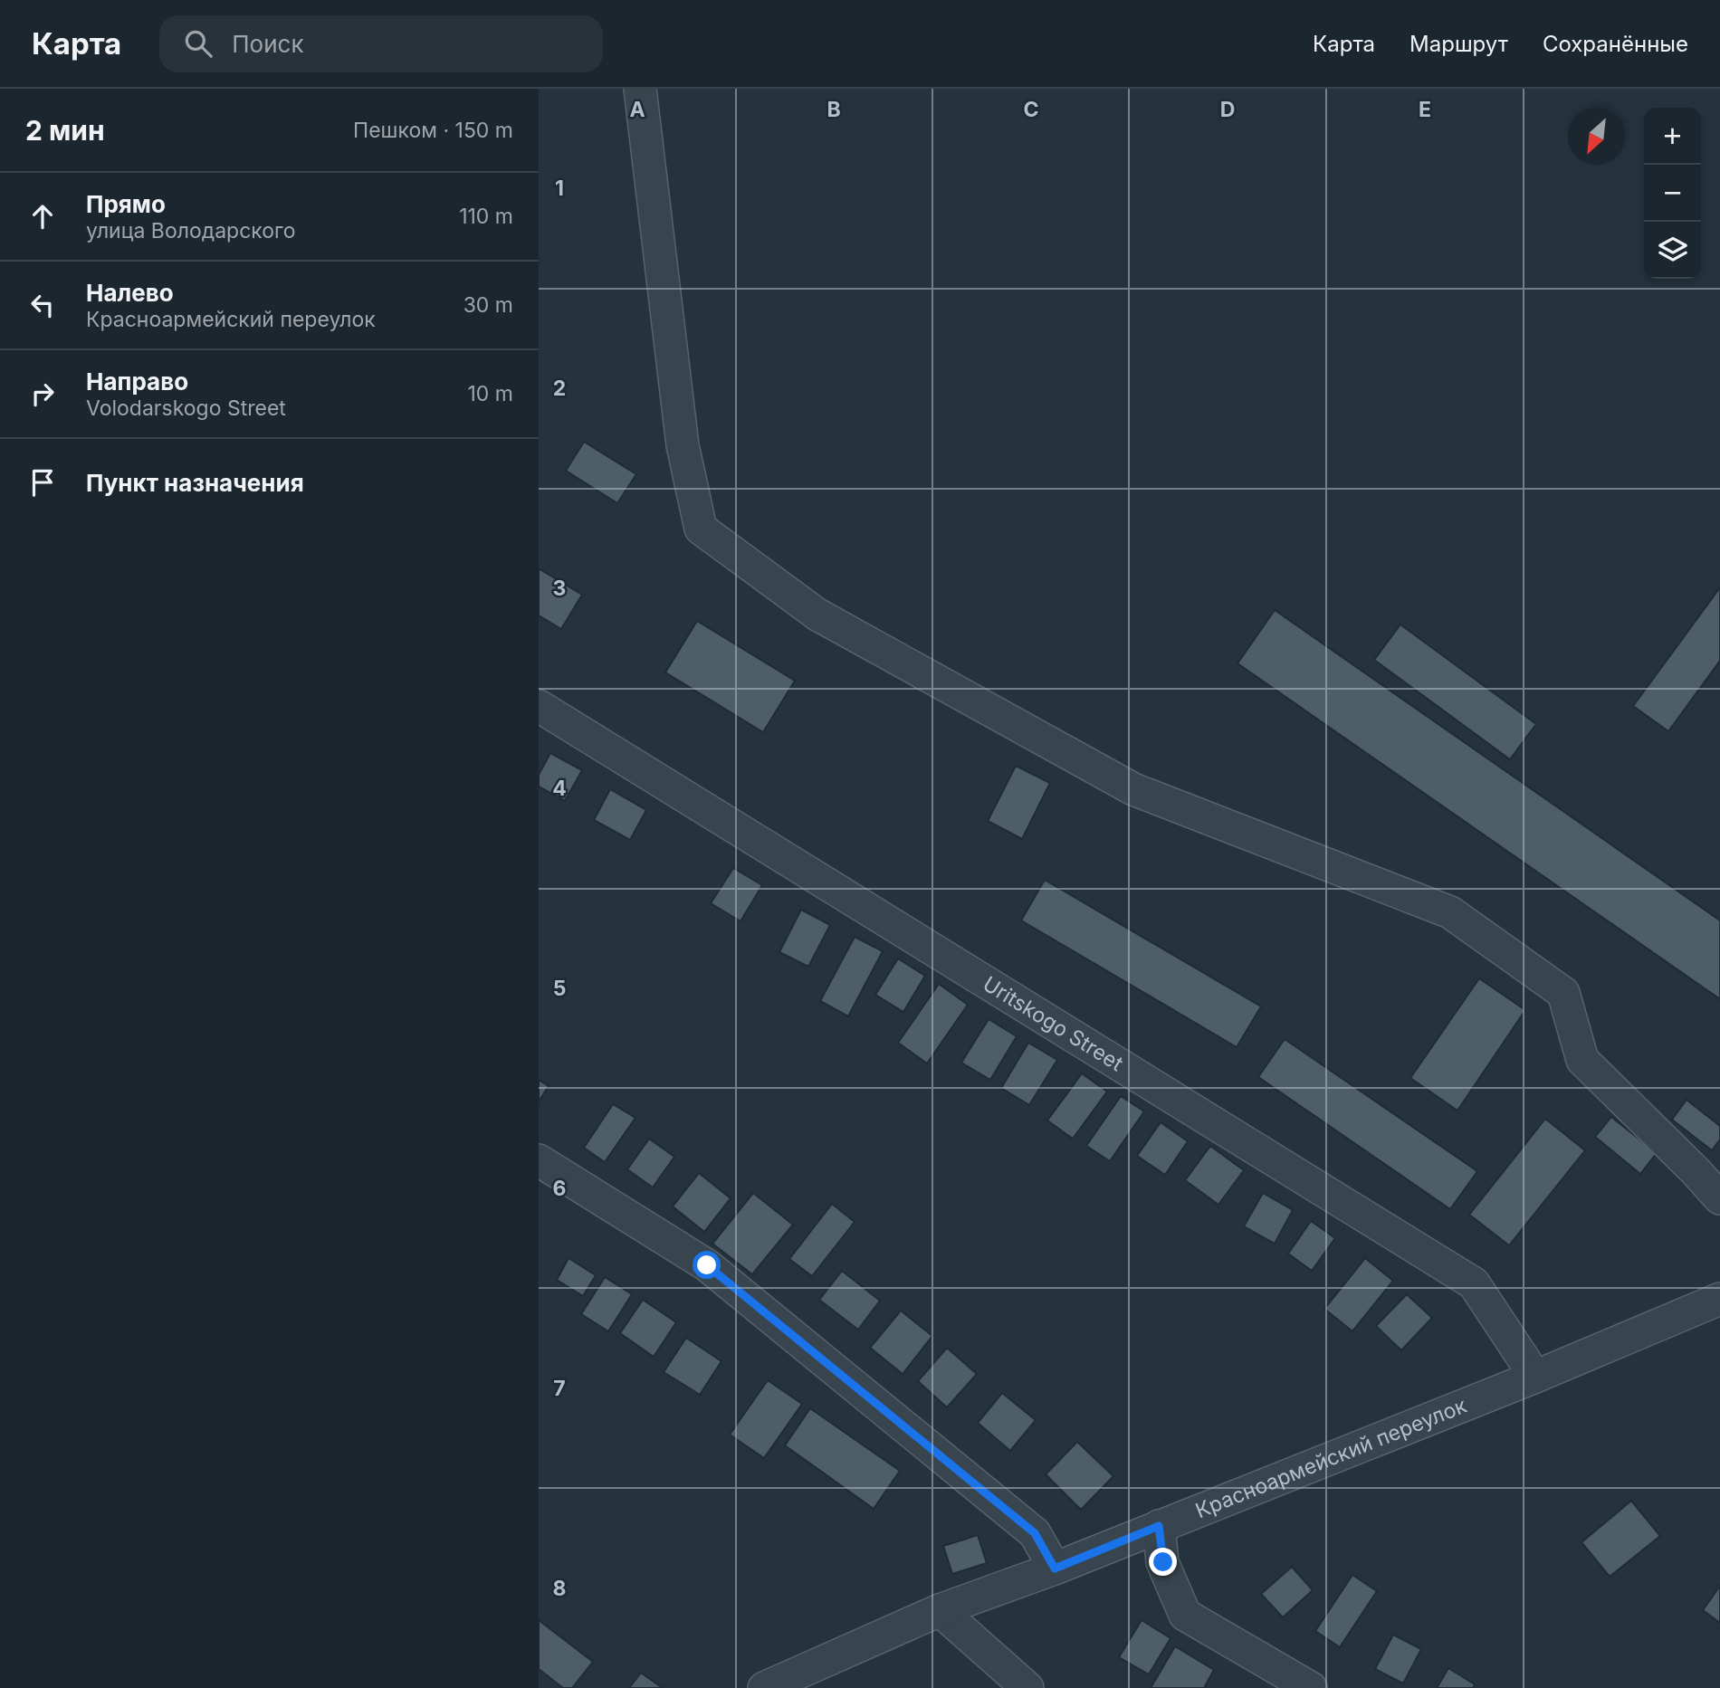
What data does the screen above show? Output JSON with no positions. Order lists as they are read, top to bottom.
{
  "streets": {
    "street": ["Uritskogo Street", "Красноармейский переулок"]
  },
  "crossings": [
    ["Uritskogo Street", "Красноармейский переулок"]
  ],
  "north": "bottom left",
  "page": {
    "header": "Карта",
    "search": "Поиск",
    "nav": ["Карта", "Маршрут", "Сохранённые"],
    "heading": ["2 мин", "Пешком · 150 m"],
    "map_buttons": ["+", "−"],
    "list": [
      ["Прямо", "улица Володарского", "110 m"],
      ["Налево", "Красноармейский переулок", "30 m"],
      ["Направо", "Volodarskogo Street", "10 m"],
      "Пункт назначения"
    ]
  },
  "grid": {
    "columns": [
      "A",
      "B",
      "C",
      "D",
      "E"
    ],
    "rows": [
      "1",
      "2",
      "3",
      "4",
      "5",
      "6",
      "7",
      "8"
    ]
  }
}
